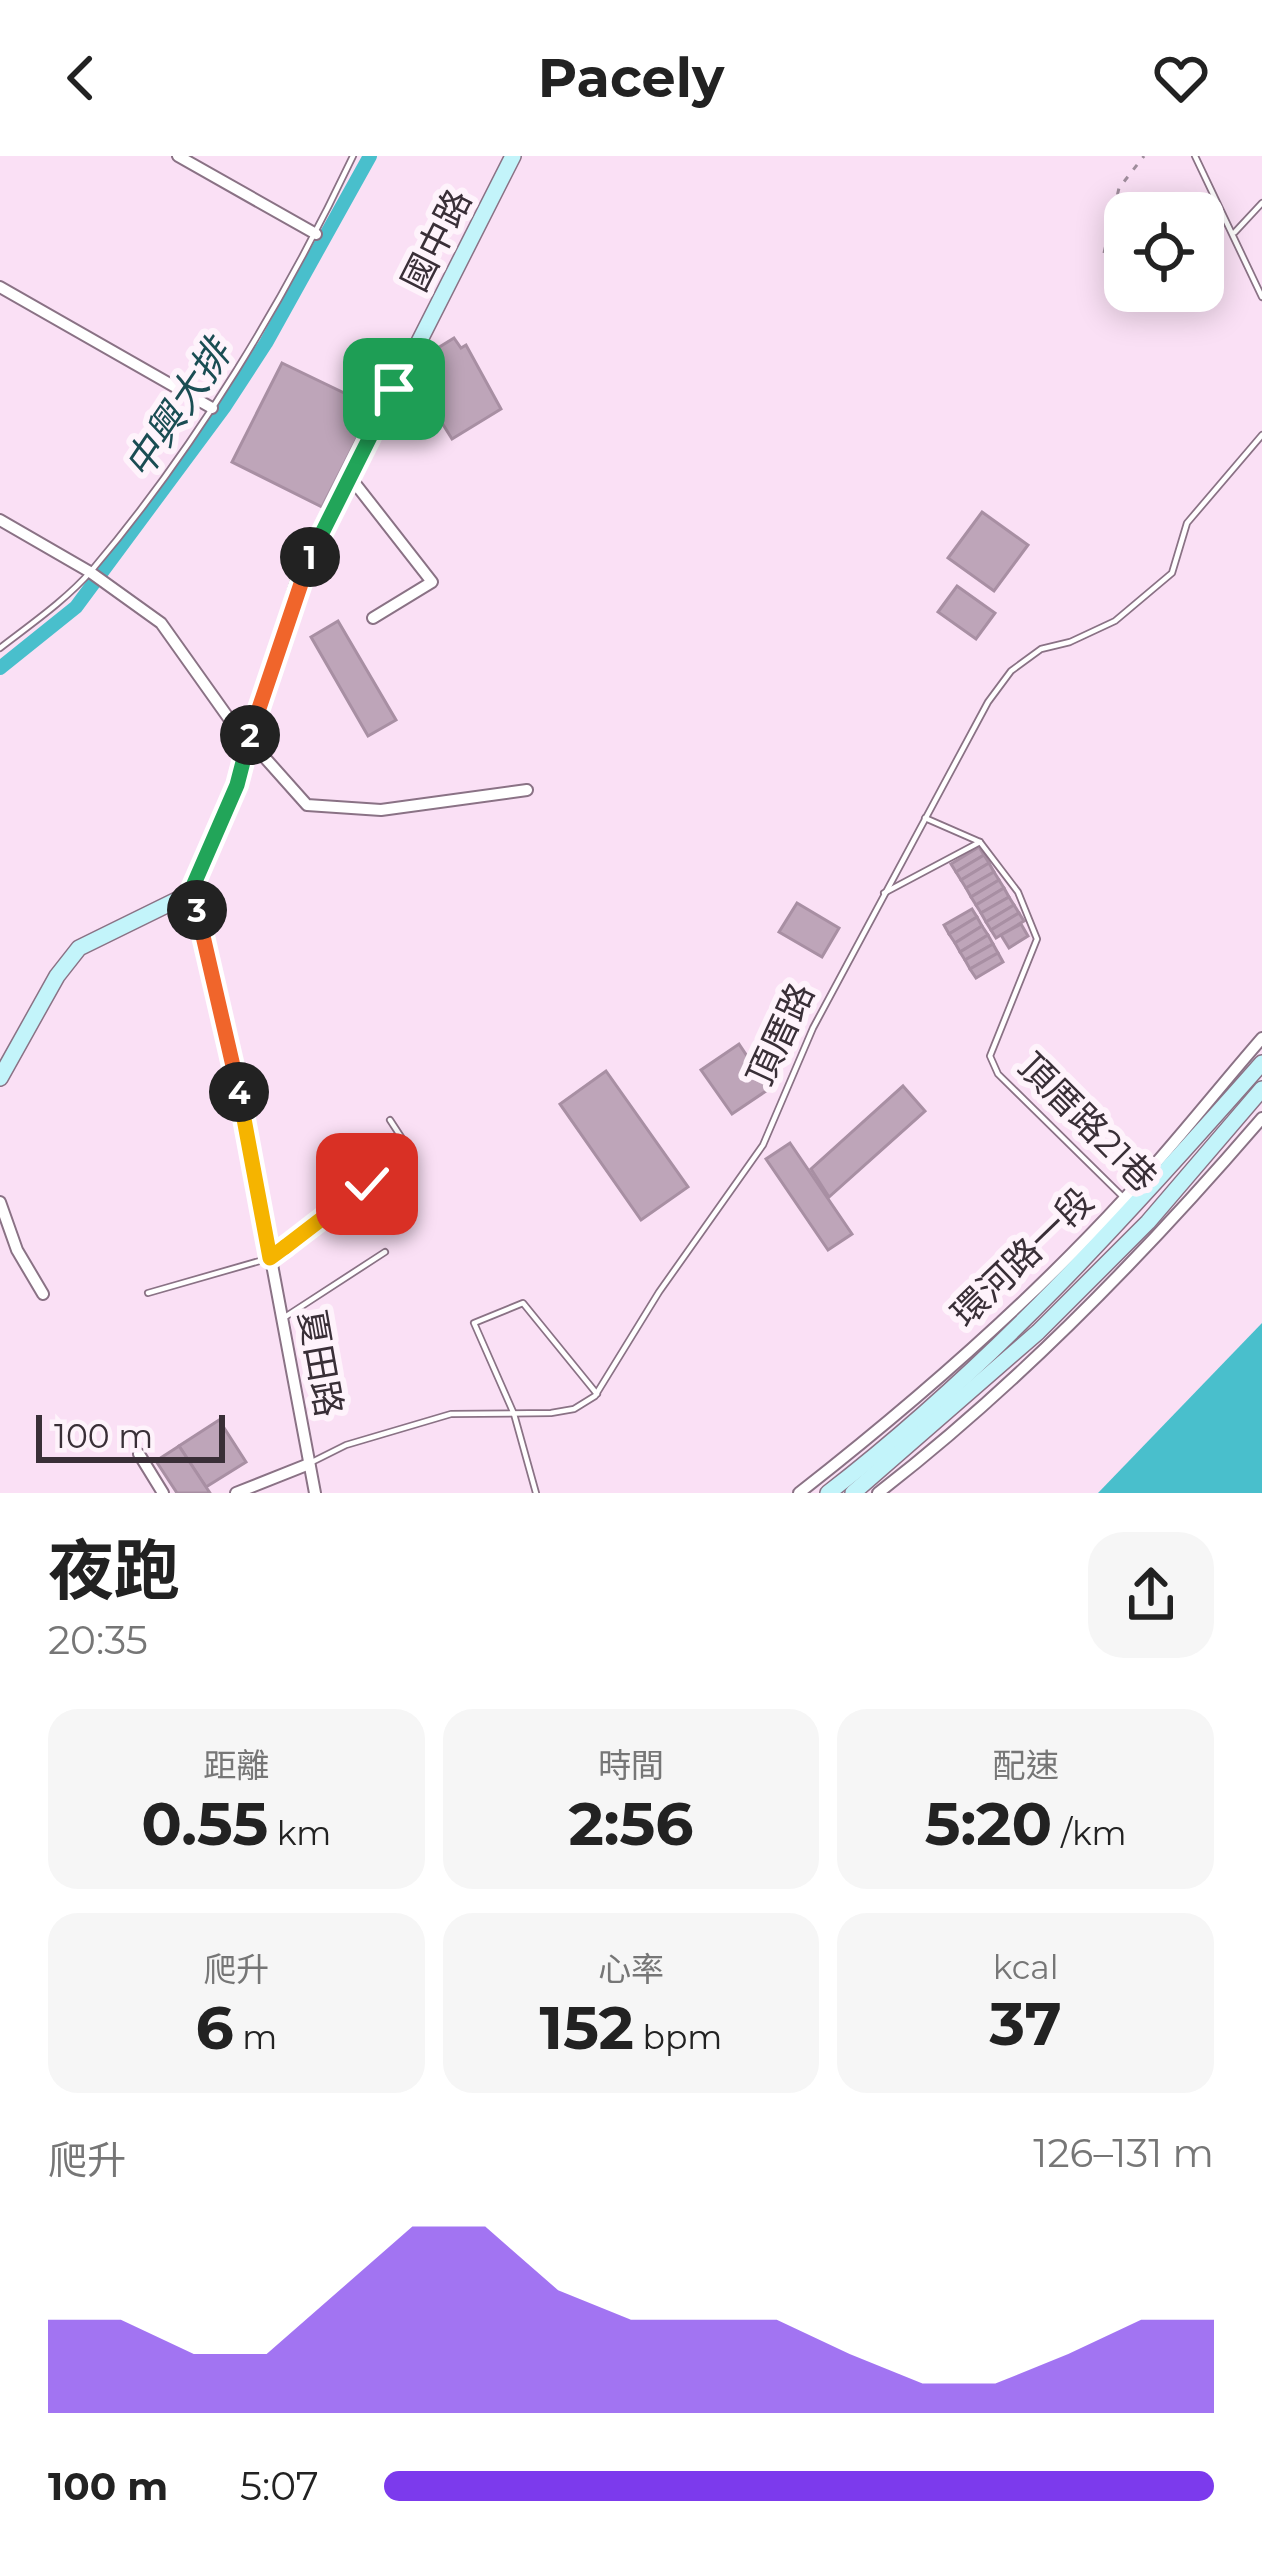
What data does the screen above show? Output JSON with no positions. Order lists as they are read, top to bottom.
{
  "streets": {
    "street": ["國中路", "環河路一段", "夏田路"],
    "lane": ["頂厝路", "頂厝路21巷"]
  },
  "crossings": [
    ["國中路", "夏田路"],
    ["頂厝路", "頂厝路21巷"],
    ["頂厝路21巷", "環河路一段"]
  ],
  "water": ["中興大排"],
  "scale_bar": "100 m",
  "page": {
    "header": "Pacely",
    "pins": [
      "1",
      "2",
      "3",
      "4"
    ],
    "scale": "100 m",
    "heading": ["夜跑", "20:35"],
    "stats": [
      ["距離", "0.55 km"],
      ["時間", "2:56"],
      ["配速", "5:20 /km"],
      ["爬升", "6 m"],
      ["心率", "152 bpm"],
      ["kcal", "37"]
    ],
    "chart": ["爬升", "126–131 m"],
    "list": [
      {
        "name": "100 m",
        "note": "5:07"
      }
    ]
  }
}
